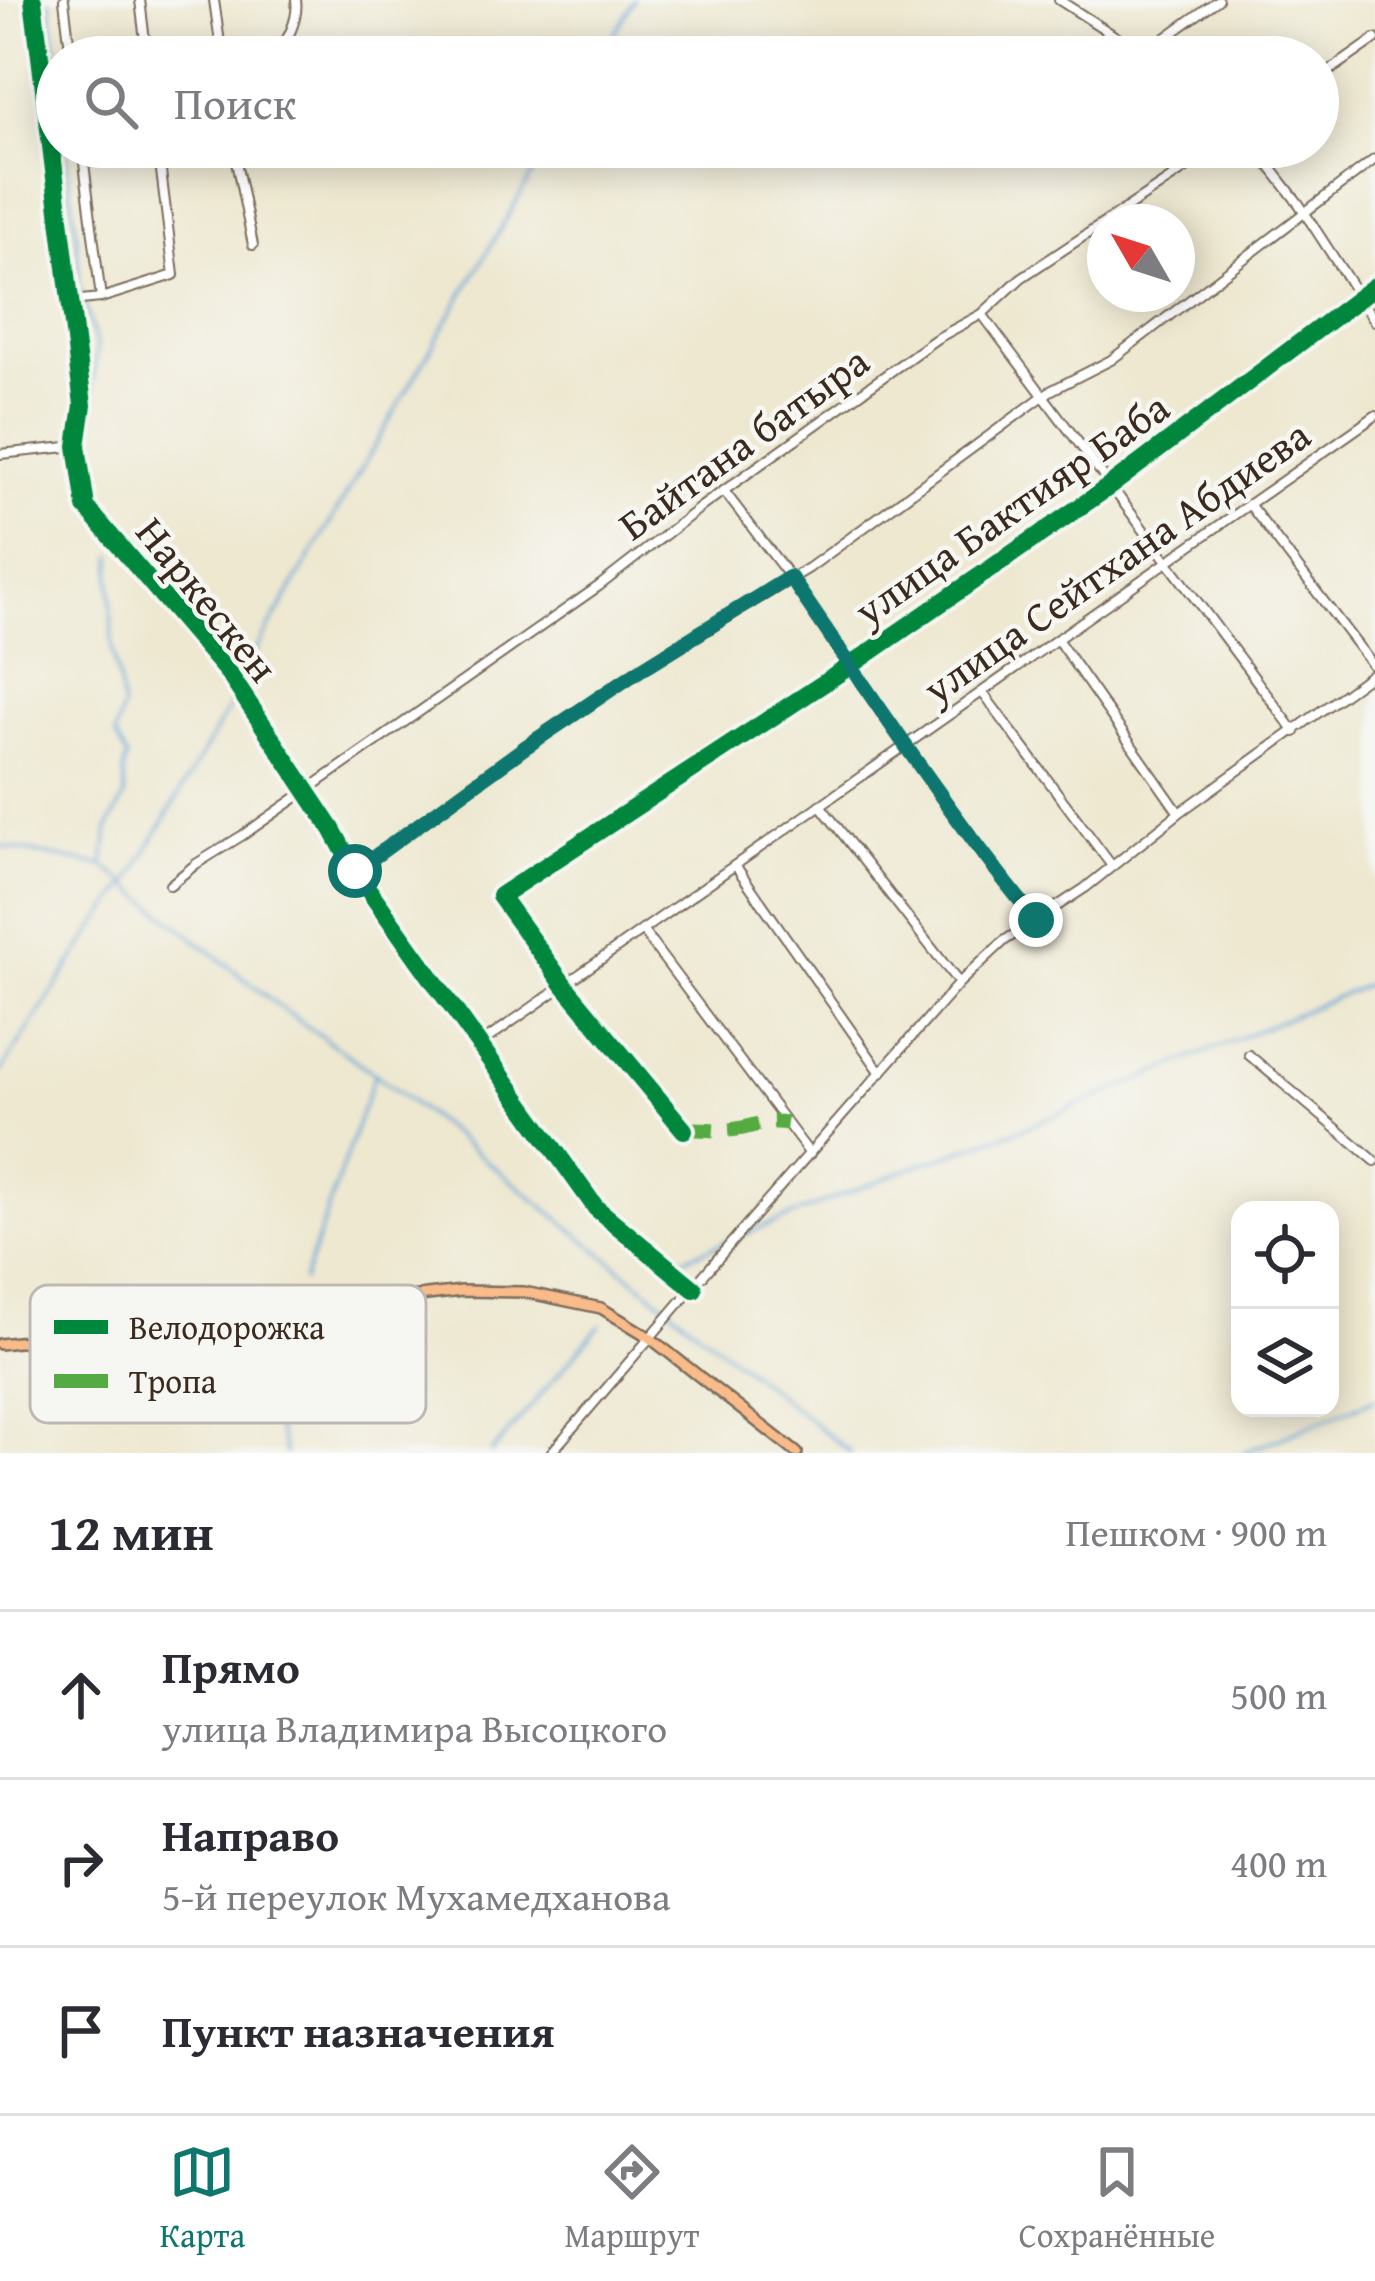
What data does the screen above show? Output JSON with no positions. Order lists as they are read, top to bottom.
{
  "streets": {
    "street": [
      "Байтана батыра",
      "улица Бактияр Баба",
      "улица Сейтхана Абдиева",
      "Наркескен"
    ]
  },
  "crossings": [
    ["Байтана батыра", "Наркескен"],
    ["улица Бактияр Баба", "улица Сейтхана Абдиева"],
    ["улица Сейтхана Абдиева", "Наркескен"]
  ],
  "legend": ["Велодорожка", "Тропа"],
  "north": "top left",
  "page": {
    "search": "Поиск",
    "heading": ["12 мин", "Пешком · 900 m"],
    "list": [
      ["Прямо", "улица Владимира Высоцкого", "500 m"],
      ["Направо", "5-й переулок Мухамедханова", "400 m"],
      "Пункт назначения"
    ],
    "nav": ["Карта", "Маршрут", "Сохранённые"]
  }
}
